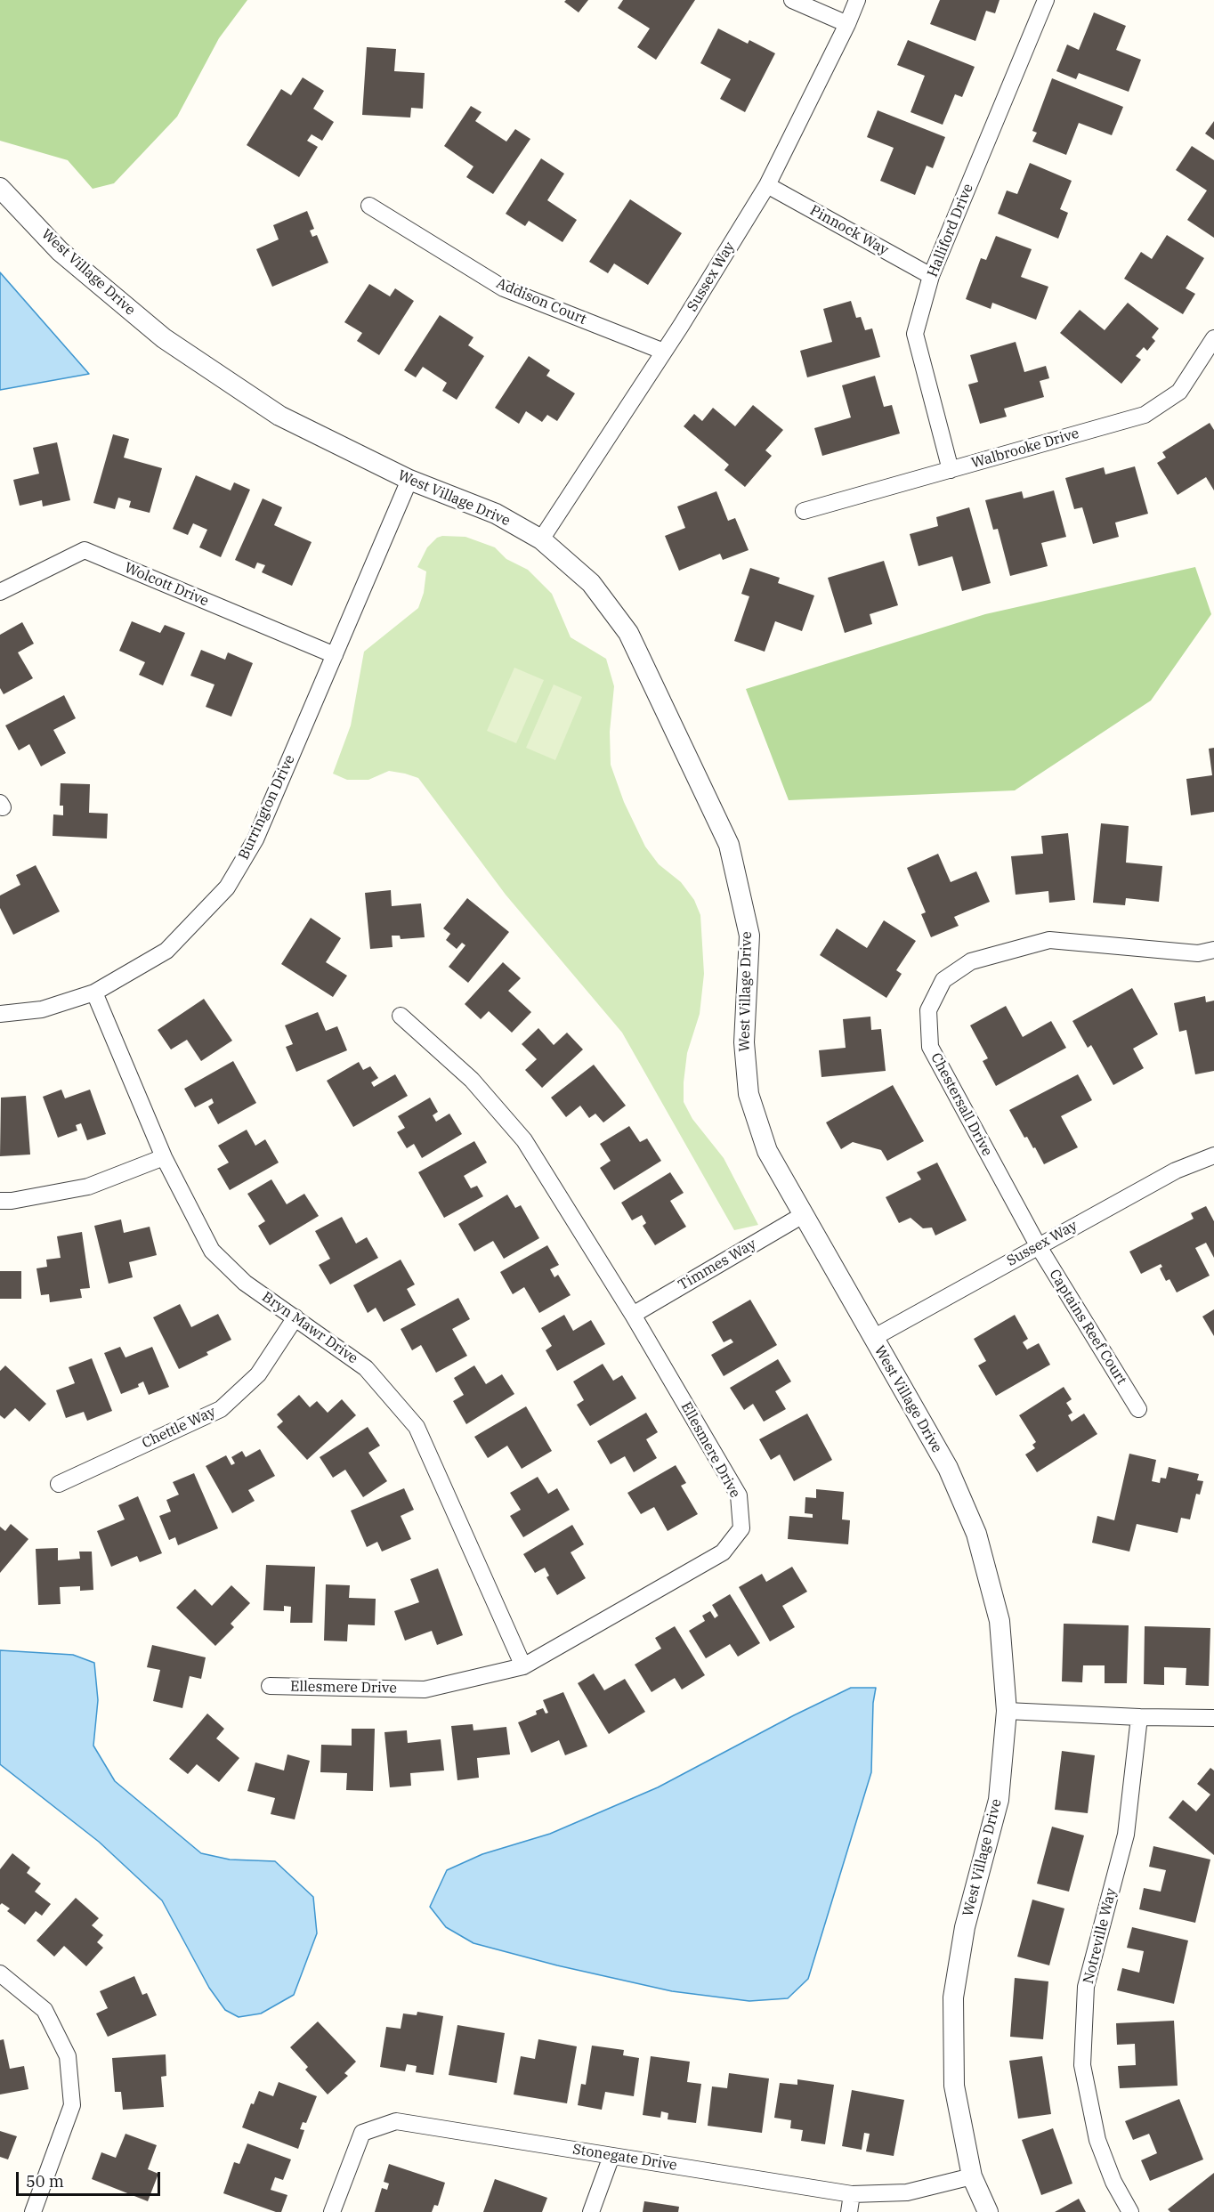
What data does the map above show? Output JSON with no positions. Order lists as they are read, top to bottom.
{
  "streets": {
    "street": [
      "Pinnock Way",
      "Halliford Drive",
      "West Village Drive",
      "Sussex Way",
      "Addison Court",
      "Walbrooke Drive",
      "Wolcott Drive",
      "Burrington Drive",
      "Chestersall Drive",
      "Timmes Way",
      "Captains Reef Court",
      "Bryn Mawr Drive",
      "Chettle Way",
      "Ellesmere Drive",
      "Notreville Way",
      "Stonegate Drive"
    ]
  },
  "crossings": [
    ["Pinnock Way", "Halliford Drive"],
    ["Pinnock Way", "Sussex Way"],
    ["Halliford Drive", "Walbrooke Drive"],
    ["West Village Drive", "Sussex Way"],
    ["West Village Drive", "Burrington Drive"],
    ["West Village Drive", "Timmes Way"],
    ["West Village Drive", "Stonegate Drive"],
    ["Sussex Way", "Addison Court"],
    ["Sussex Way", "Chestersall Drive"],
    ["Sussex Way", "Captains Reef Court"],
    ["Wolcott Drive", "Burrington Drive"],
    ["Burrington Drive", "Bryn Mawr Drive"],
    ["Chestersall Drive", "Captains Reef Court"],
    ["Timmes Way", "Ellesmere Drive"],
    ["Bryn Mawr Drive", "Chettle Way"],
    ["Bryn Mawr Drive", "Ellesmere Drive"]
  ],
  "scale_bar": "50 m"
}
